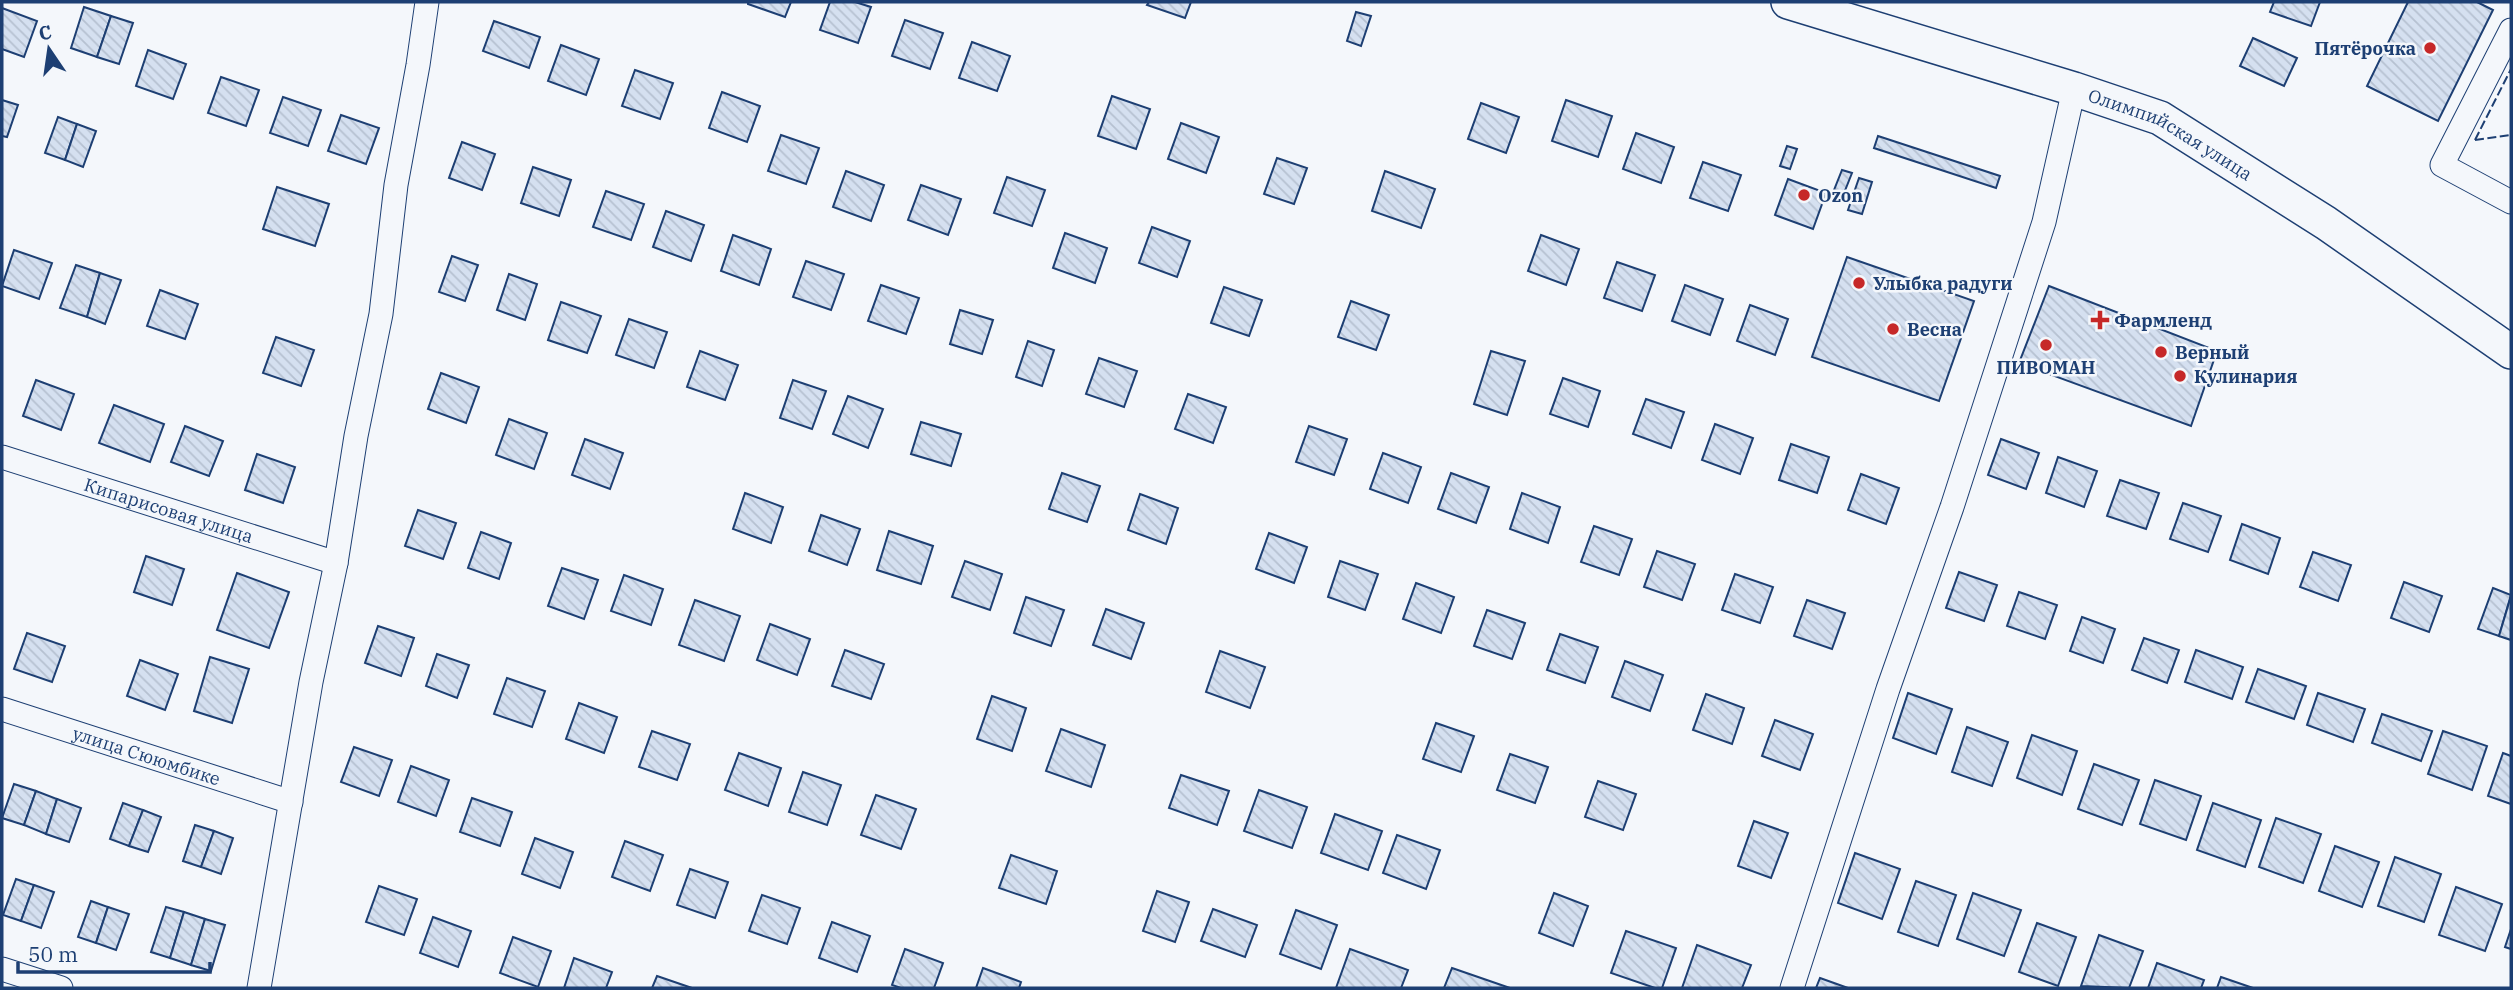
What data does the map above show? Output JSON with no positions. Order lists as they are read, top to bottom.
{
  "streets": {
    "street": ["Олимпийская улица", "Кипарисовая улица", "улица Сююмбике"]
  },
  "places": {
    "other": [
      "Пятёрочка",
      "Ozon",
      "Улыбка радуги",
      "Весна",
      "ПИВОМАН",
      "Верный",
      "Кулинария"
    ],
    "health": ["Фармленд"]
  },
  "scale_bar": "50 m",
  "north": "top"
}
